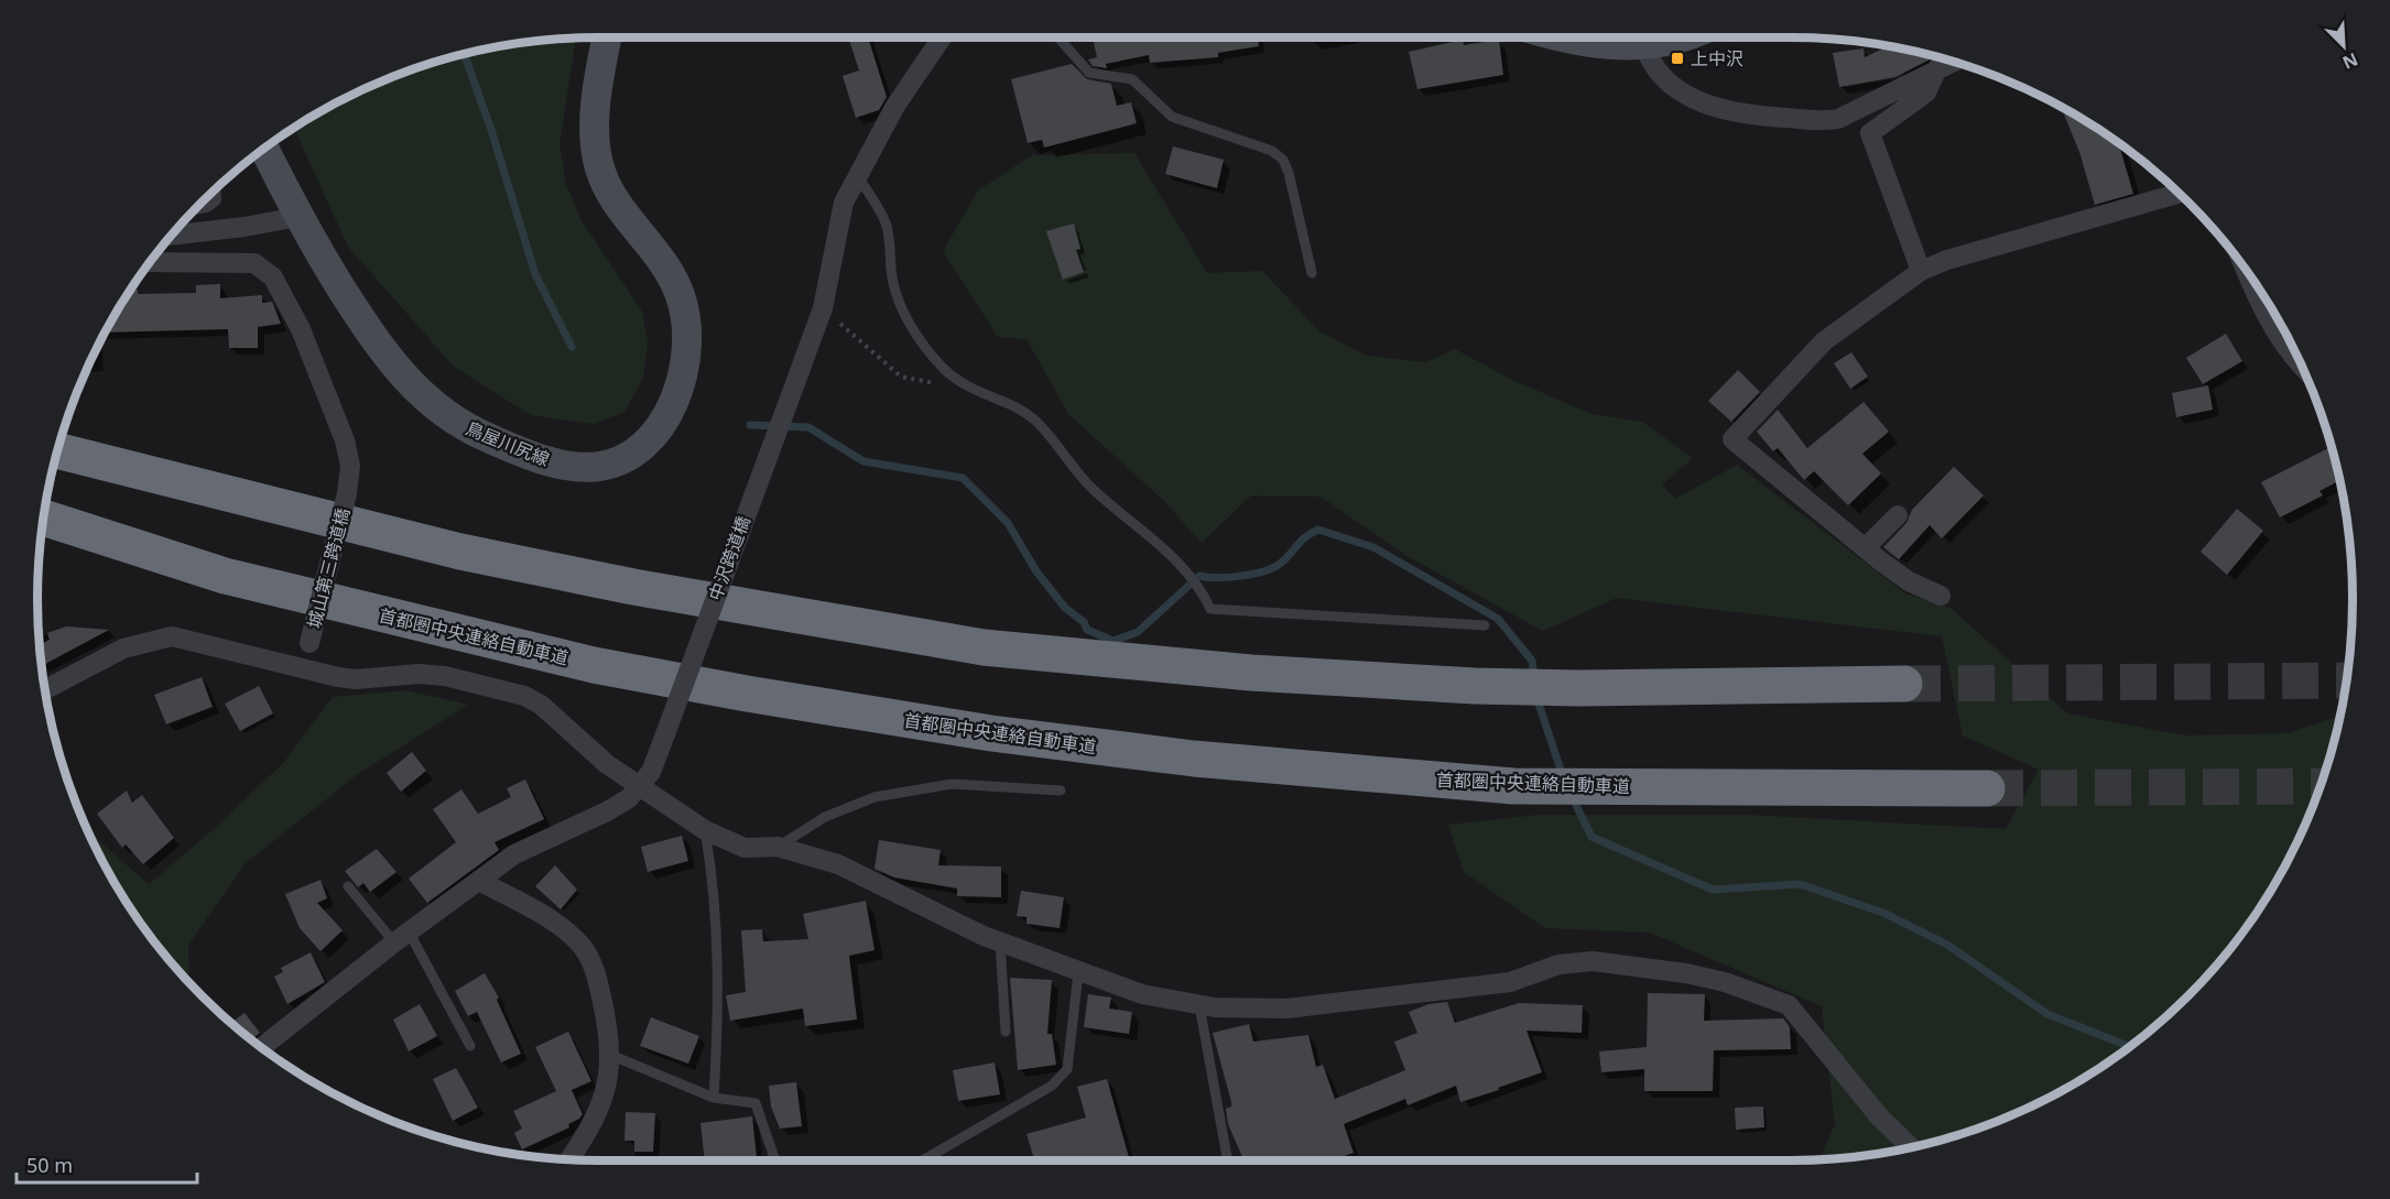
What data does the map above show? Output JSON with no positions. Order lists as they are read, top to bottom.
{
  "streets": {
    "highway": ["首都圏中央連絡自動車道"],
    "main road": ["鳥屋川尻線"],
    "street": ["中沢跨道橋", "城山第三跨道橋"]
  },
  "places": {
    "transit": ["上中沢"]
  },
  "scale_bar": "50 m",
  "north": "bottom right"
}
